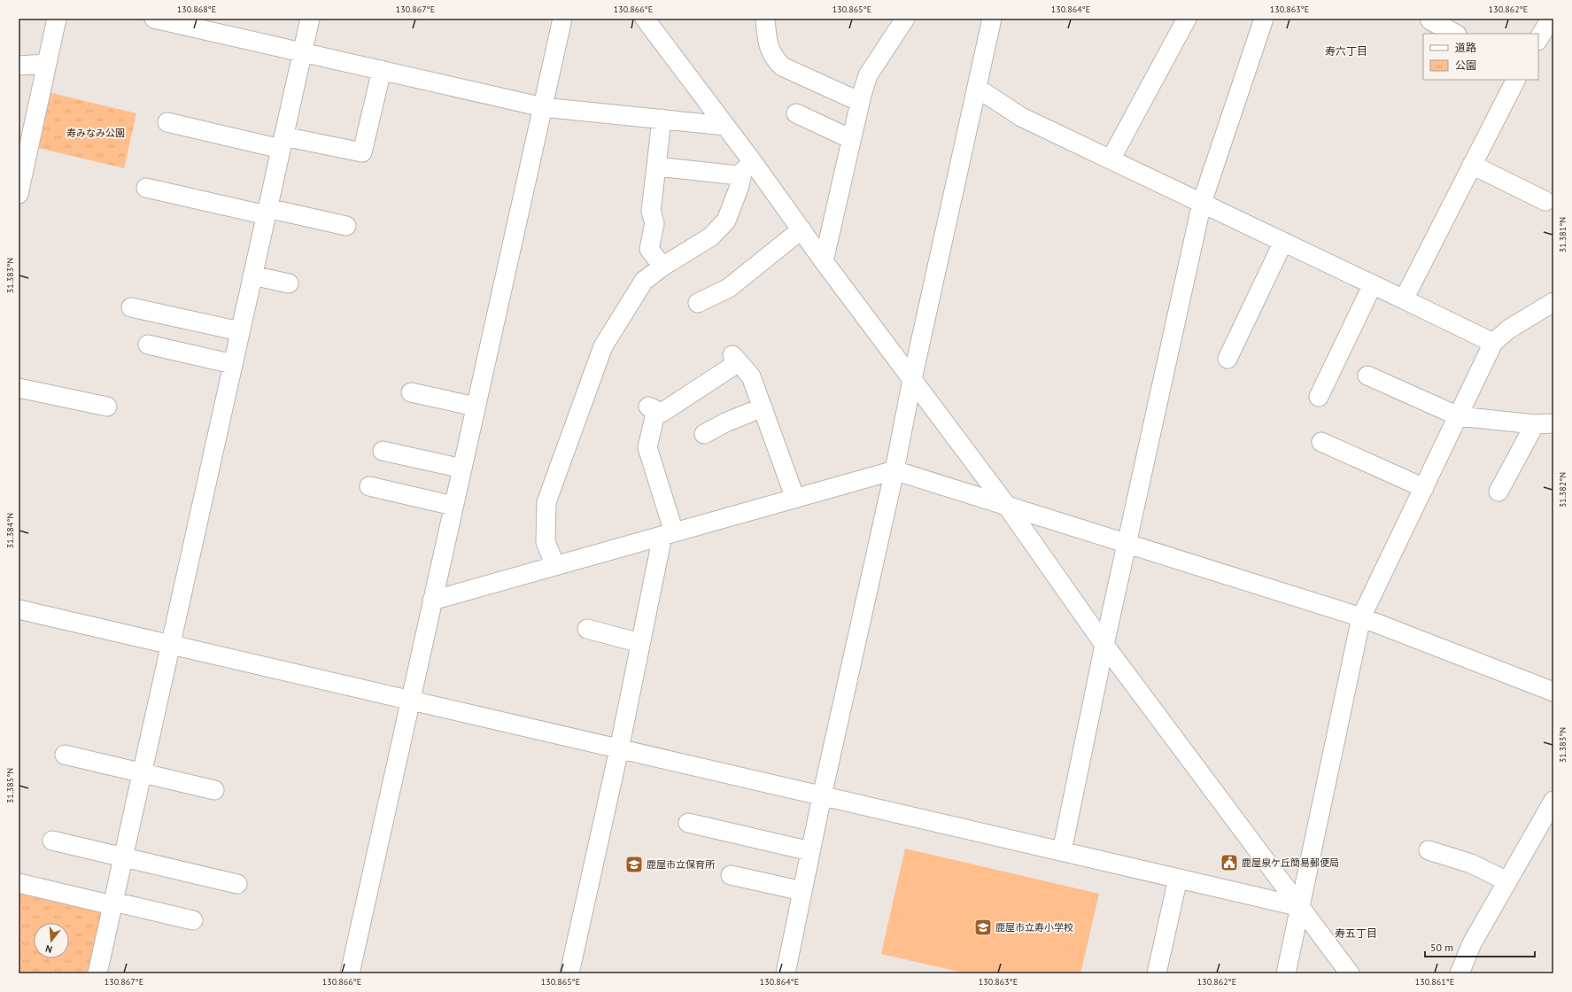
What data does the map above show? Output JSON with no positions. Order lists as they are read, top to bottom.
{
  "districts": ["寿六丁目", "寿五丁目"],
  "parks": ["寿みなみ公園"],
  "places": {
    "public building": ["鹿屋泉ケ丘簡易郵便局"],
    "school or university": ["鹿屋市立保育所", "鹿屋市立寿小学校"]
  },
  "legend": ["道路", "公園"],
  "scale_bar": "50 m",
  "north": "bottom",
  "coordinates": [
    "130.868°E",
    "130.867°E",
    "130.866°E",
    "130.865°E",
    "130.864°E",
    "130.863°E",
    "130.862°E",
    "31.381°N",
    "31.383°N",
    "31.382°N",
    "31.384°N",
    "31.385°N",
    "130.861°E"
  ]
}
